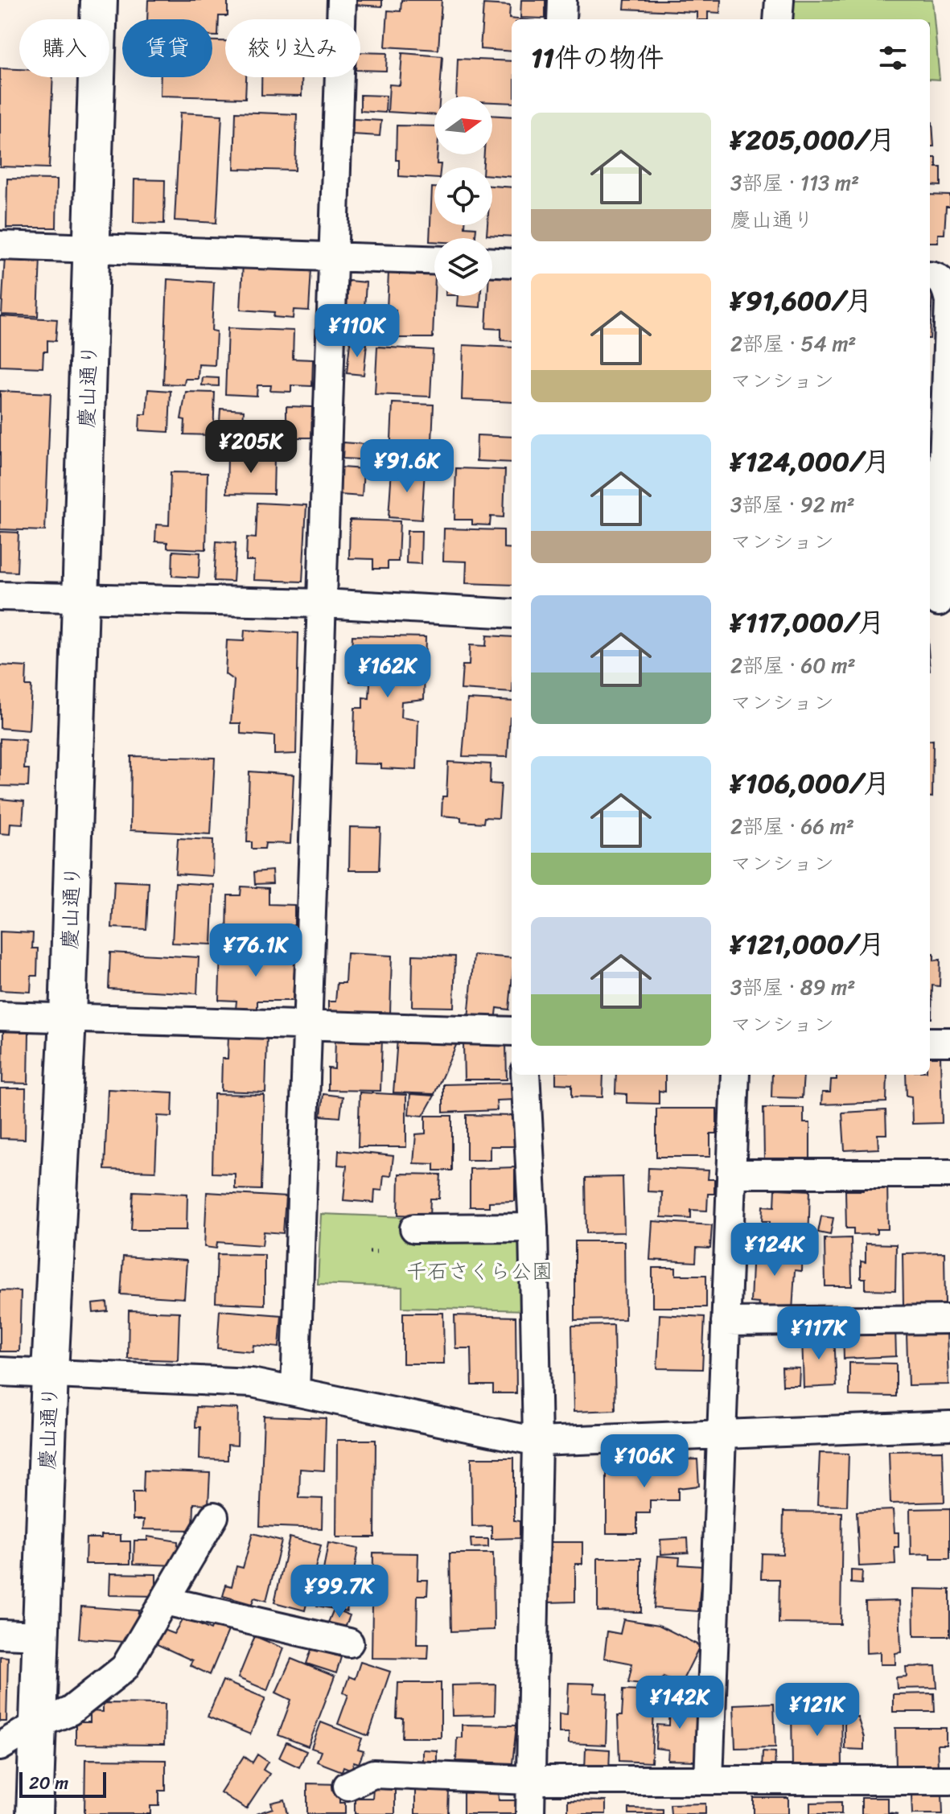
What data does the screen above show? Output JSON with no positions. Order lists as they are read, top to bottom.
{
  "streets": {
    "street": ["慶山通り"]
  },
  "parks": ["千石さくら公園"],
  "scale_bar": "20 m",
  "north": "right",
  "page": {
    "chip": ["購入", "賃貸", "絞り込み"],
    "heading": "11件の物件",
    "list": [
      {
        "name": "¥205,000/月",
        "note": "3部屋 · 113 m² · 慶山通り"
      },
      {
        "name": "¥91,600/月",
        "note": "2部屋 · 54 m² · マンション"
      },
      {
        "name": "¥124,000/月",
        "note": "3部屋 · 92 m² · マンション"
      },
      {
        "name": "¥117,000/月",
        "note": "2部屋 · 60 m² · マンション"
      },
      {
        "name": "¥106,000/月",
        "note": "2部屋 · 66 m² · マンション"
      },
      {
        "name": "¥121,000/月",
        "note": "3部屋 · 89 m² · マンション"
      }
    ],
    "price": [
      "¥110K",
      "¥205K",
      "¥91.6K",
      "¥162K",
      "¥76.1K",
      "¥124K",
      "¥117K",
      "¥106K",
      "¥99.7K",
      "¥142K",
      "¥121K"
    ],
    "scale": "20 m"
  }
}
